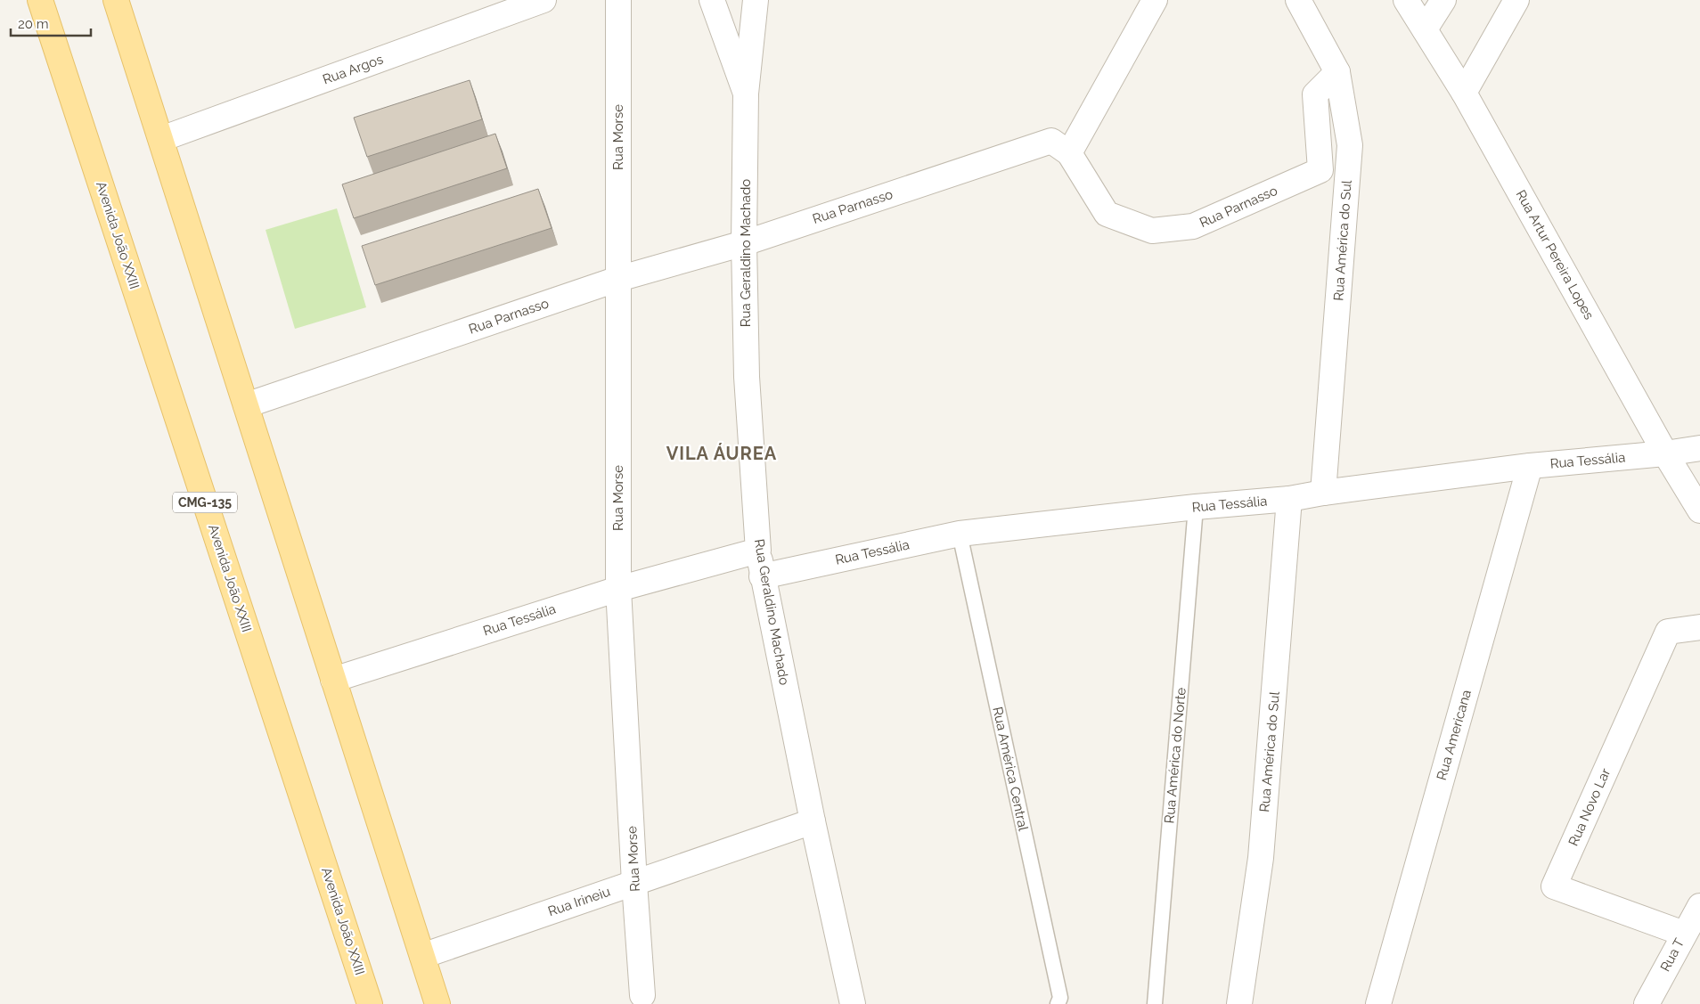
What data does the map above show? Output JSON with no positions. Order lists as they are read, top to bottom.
{
  "streets": {
    "main road": ["Avenida João XXIII", "CMG-135"],
    "street": [
      "Rua Argos",
      "Rua Morse",
      "Rua Parnasso",
      "Rua América do Sul",
      "Rua Geraldino Machado",
      "Rua Artur Pereira Lopes",
      "Rua Tessália",
      "Rua Americana",
      "Rua Novo Lar",
      "Rua Irineiu",
      "Rua T"
    ],
    "lane": ["Rua América do Norte", "Rua América Central"]
  },
  "crossings": [
    ["Rua Morse", "Rua Parnasso"],
    ["Rua Morse", "Rua Tessália"],
    ["Rua Morse", "Rua Irineiu"],
    ["Rua Parnasso", "Rua América do Sul"],
    ["Rua Parnasso", "Rua Geraldino Machado"],
    ["Rua América do Sul", "Rua Tessália"],
    ["Rua Geraldino Machado", "Rua Tessália"],
    ["Rua Geraldino Machado", "Rua Irineiu"],
    ["Rua Artur Pereira Lopes", "Rua Tessália"],
    ["Rua Tessália", "Rua Americana"],
    ["Rua Tessália", "Rua América do Norte"],
    ["Rua Tessália", "Rua América Central"],
    ["Rua Novo Lar", "Rua T"]
  ],
  "districts": ["VILA ÁUREA"],
  "scale_bar": "20 m"
}
